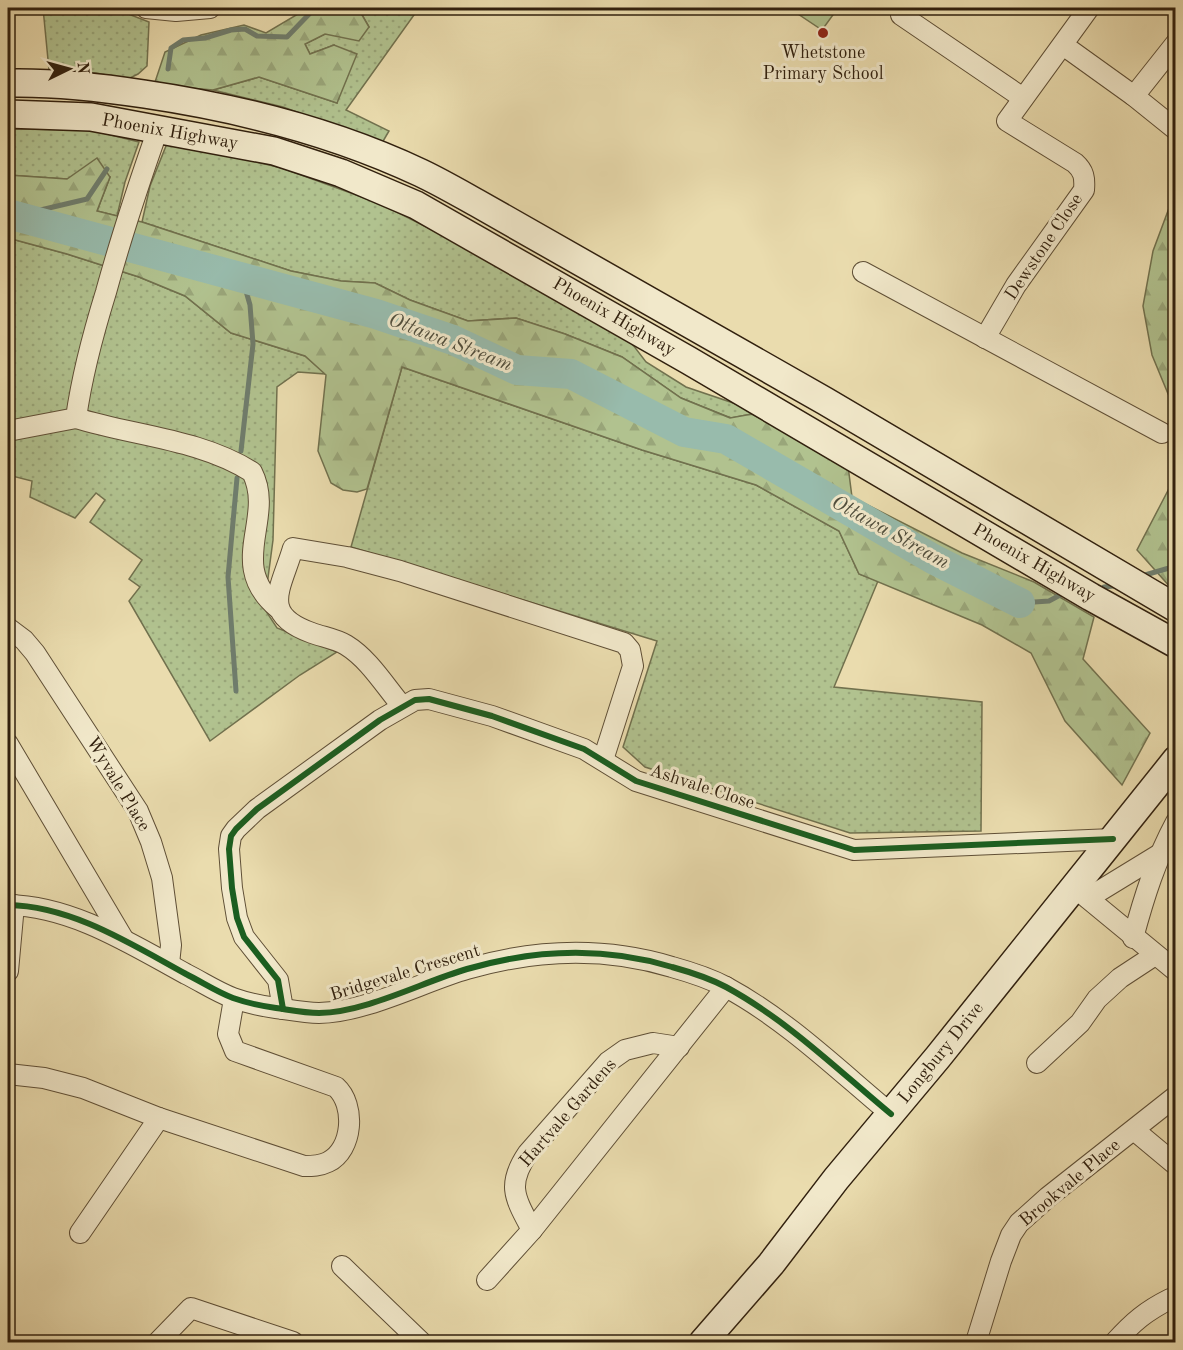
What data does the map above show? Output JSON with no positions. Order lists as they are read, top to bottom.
{
  "streets": {
    "main road": ["Phoenix Highway", "Longbury Drive"],
    "street": [
      "Dewstone Close",
      "Wyvale Place",
      "Ashvale Close",
      "Bridgevale Crescent",
      "Hartvale Gardens",
      "Brookvale Place"
    ]
  },
  "crossings": [
    ["Wyvale Place", "Bridgevale Crescent"],
    ["Ashvale Close", "Bridgevale Crescent"],
    ["Ashvale Close", "Longbury Drive"],
    ["Bridgevale Crescent", "Longbury Drive"]
  ],
  "water": ["Ottawa Stream"],
  "places": ["Whetstone Primary School"],
  "north": "right"
}
